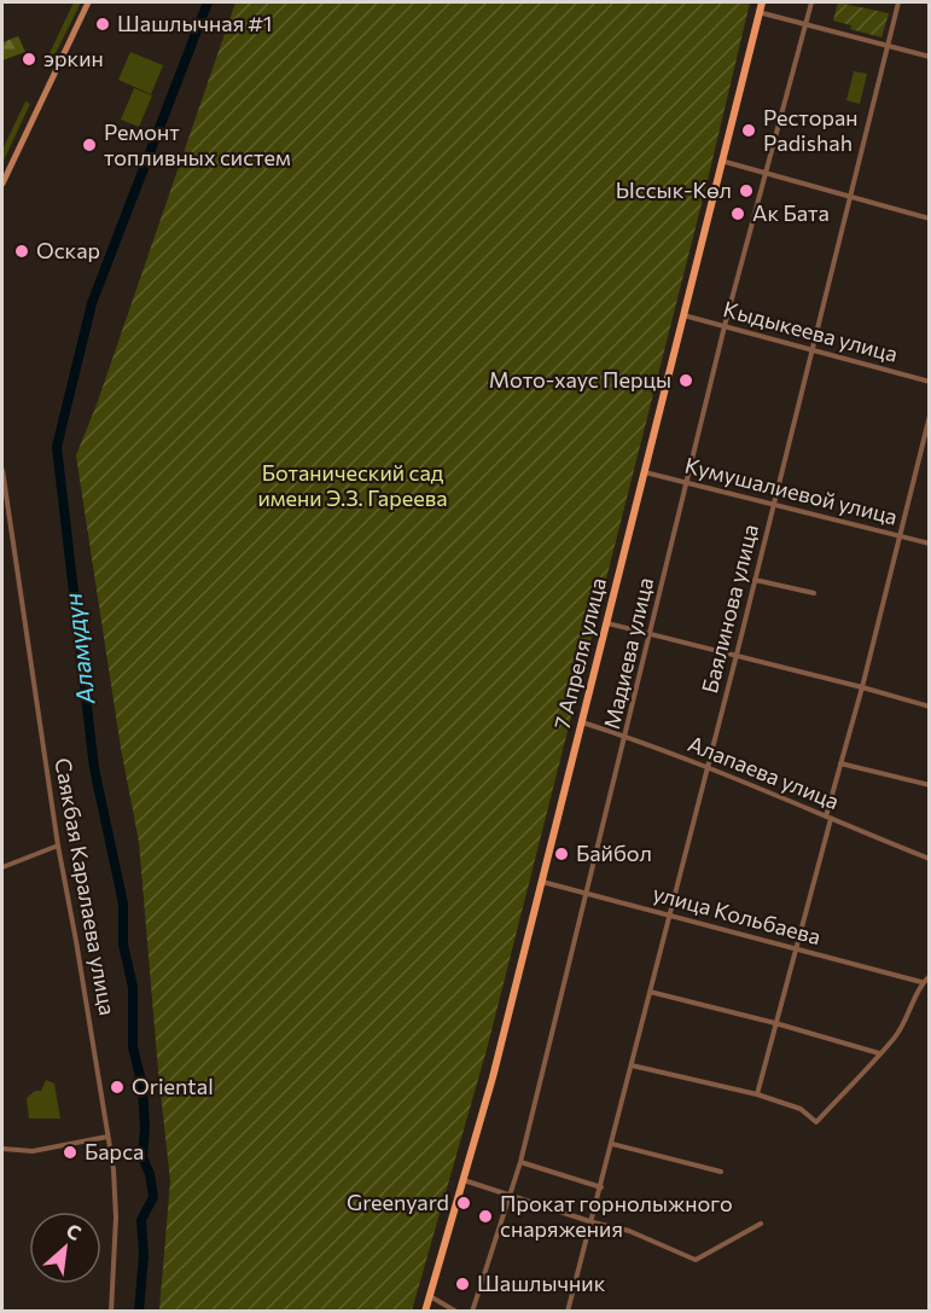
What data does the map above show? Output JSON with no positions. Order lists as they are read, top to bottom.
{
  "streets": {
    "main road": ["7 Апреля улица"],
    "street": [
      "Кыдыкеева улица",
      "Кумушалиевой улица",
      "Баялинова улица",
      "Мадиева улица",
      "Алапаева улица",
      "Саякбая Каралаева улица",
      "улица Кольбаева"
    ]
  },
  "crossings": [
    ["Кыдыкеева улица", "Баялинова улица"],
    ["Кыдыкеева улица", "7 Апреля улица"],
    ["Кыдыкеева улица", "Мадиева улица"],
    ["Кумушалиевой улица", "Баялинова улица"],
    ["Кумушалиевой улица", "7 Апреля улица"],
    ["Кумушалиевой улица", "Мадиева улица"],
    ["Баялинова улица", "Алапаева улица"],
    ["Баялинова улица", "улица Кольбаева"],
    ["7 Апреля улица", "Алапаева улица"],
    ["7 Апреля улица", "улица Кольбаева"],
    ["Мадиева улица", "Алапаева улица"],
    ["Мадиева улица", "улица Кольбаева"]
  ],
  "water": ["Аламүдүн"],
  "parks": ["Ботанический сад имени Э.З. Гареева"],
  "places": [
    "Шашлычная #1",
    "эркин",
    "Ресторан Padishah",
    "Ремонт топливных систем",
    "Ыссык-Көл",
    "Ак Бата",
    "Оскар",
    "Мото-хаус Перцы",
    "Байбол",
    "Oriental",
    "Барса",
    "Greenyard",
    "Прокат горнолыжного снаряжения",
    "Шашлычник"
  ],
  "north": "top right"
}
